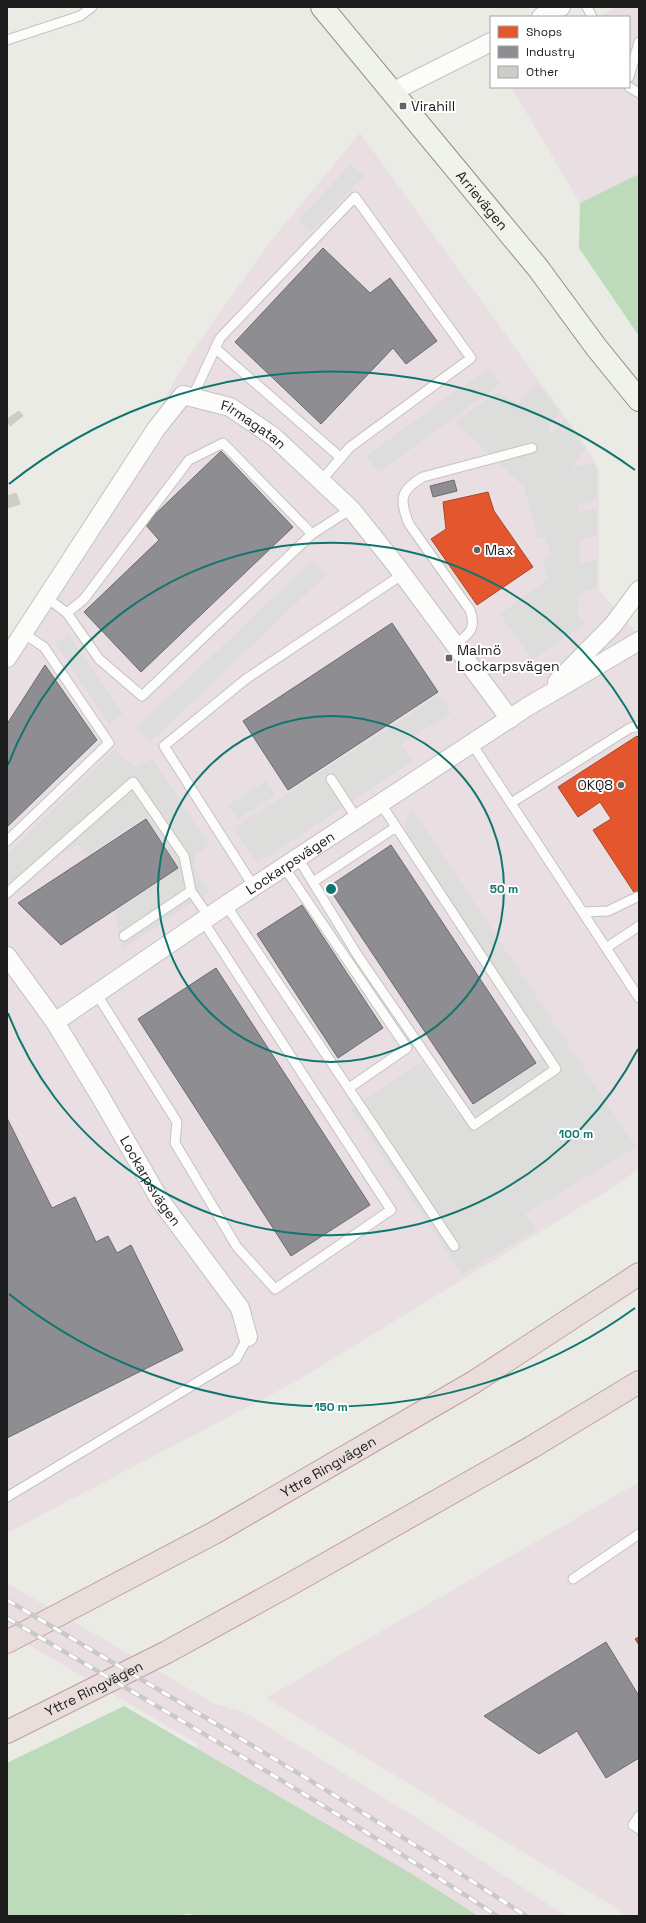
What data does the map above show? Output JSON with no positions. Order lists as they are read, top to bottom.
{
  "streets": {
    "highway": ["Yttre Ringvägen"],
    "main road": ["Arrievägen"],
    "street": ["Firmagatan", "Lockarpsvägen"]
  },
  "crossings": [
    ["Firmagatan", "Lockarpsvägen"]
  ],
  "places": {
    "transit": ["Virahill", "Malmö Lockarpsvägen"],
    "other": ["Max", "OKQ8"]
  },
  "legend": ["Shops", "Industry", "Other"],
  "rings": ["50 m", "100 m", "150 m"]
}
